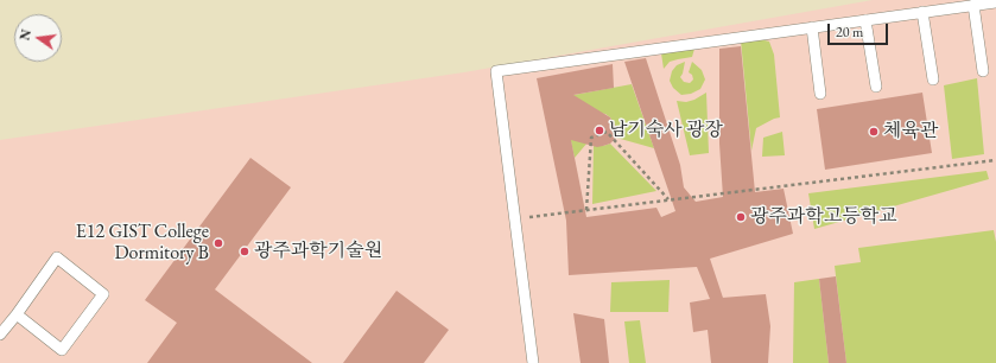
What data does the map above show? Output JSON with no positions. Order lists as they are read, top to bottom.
{
  "places": [
    "남기숙사 광장",
    "체육관",
    "광주과학고등학교",
    "E12 GIST College Dormitory B",
    "광주과학기술원"
  ],
  "scale_bar": "20 m",
  "north": "left"
}
